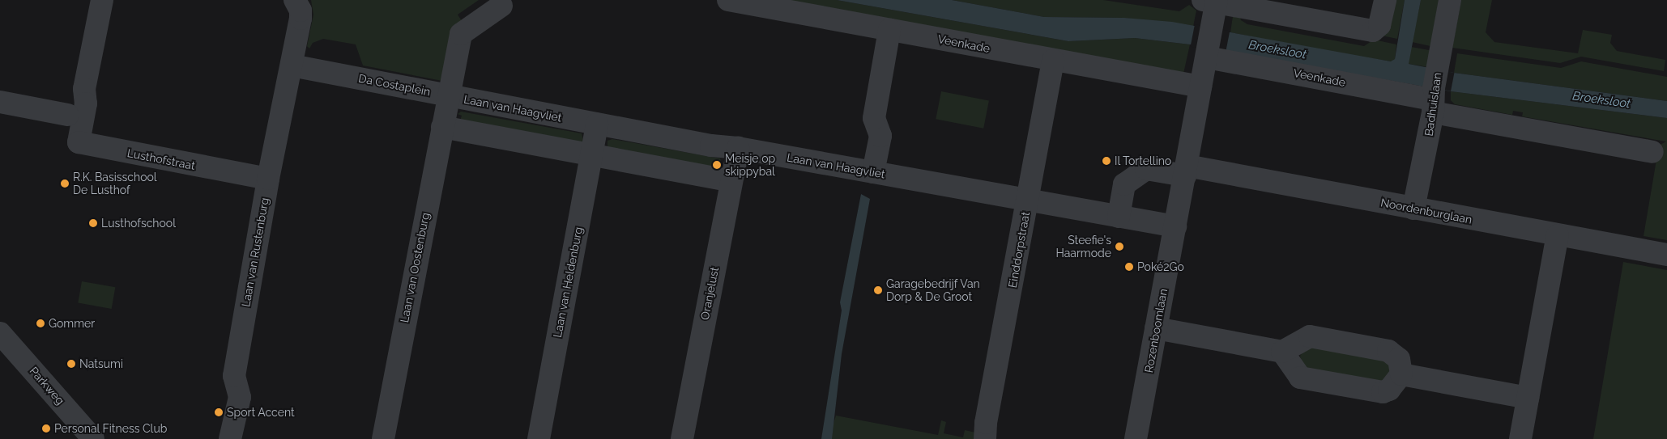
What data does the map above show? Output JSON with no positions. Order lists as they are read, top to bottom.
{
  "streets": {
    "street": [
      "Veenkade",
      "Da Costaplein",
      "Badhuislaan",
      "Laan van Haagvliet",
      "Lusthofstraat",
      "Noordenburglaan",
      "Einddorpstraat",
      "Laan van Rustenburg",
      "Laan van Oostenburg",
      "Laan van Heldenburg",
      "Oranjelust",
      "Rozenboomlaan",
      "Parkweg"
    ]
  },
  "crossings": [
    ["Veenkade", "Badhuislaan"],
    ["Veenkade", "Einddorpstraat"],
    ["Veenkade", "Rozenboomlaan"],
    ["Da Costaplein", "Laan van Haagvliet"],
    ["Da Costaplein", "Laan van Rustenburg"],
    ["Da Costaplein", "Laan van Oostenburg"],
    ["Badhuislaan", "Noordenburglaan"],
    ["Laan van Haagvliet", "Einddorpstraat"],
    ["Laan van Haagvliet", "Laan van Oostenburg"],
    ["Laan van Haagvliet", "Laan van Heldenburg"],
    ["Laan van Haagvliet", "Oranjelust"],
    ["Laan van Haagvliet", "Rozenboomlaan"],
    ["Lusthofstraat", "Laan van Rustenburg"],
    ["Noordenburglaan", "Rozenboomlaan"]
  ],
  "water": ["Broeksloot"],
  "places": [
    "Il Tortellino",
    "Meisje op skippybal",
    "R.K. Basisschool De Lusthof",
    "Lusthofschool",
    "Steefie's Haarmode",
    "Poké2Go",
    "Garagebedrijf Van Dorp & De Groot",
    "Gommer",
    "Natsumi",
    "Sport Accent",
    "Personal Fitness Club"
  ]
}
